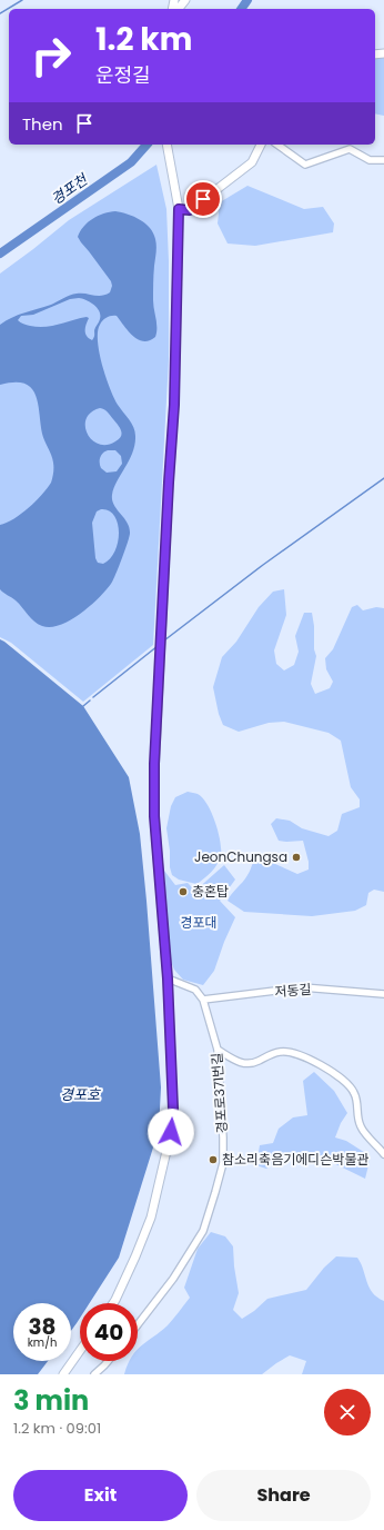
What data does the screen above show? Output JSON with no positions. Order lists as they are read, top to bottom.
{
  "streets": {
    "street": ["저동길", "경포로371번길"]
  },
  "crossings": [
    ["저동길", "경포로371번길"]
  ],
  "water": ["경포천", "경포호"],
  "parks": ["경포대"],
  "places": ["JeonChungsa", "충혼탑", "참소리축음기에디슨박물관"],
  "page": {
    "turn": ["1.2 km", "운정길"],
    "then": "Then",
    "speed": "38 km/h",
    "limit": "40",
    "heading": ["3 min", "1.2 km · 09:01"],
    "buttons": ["Exit", "Share"]
  }
}
